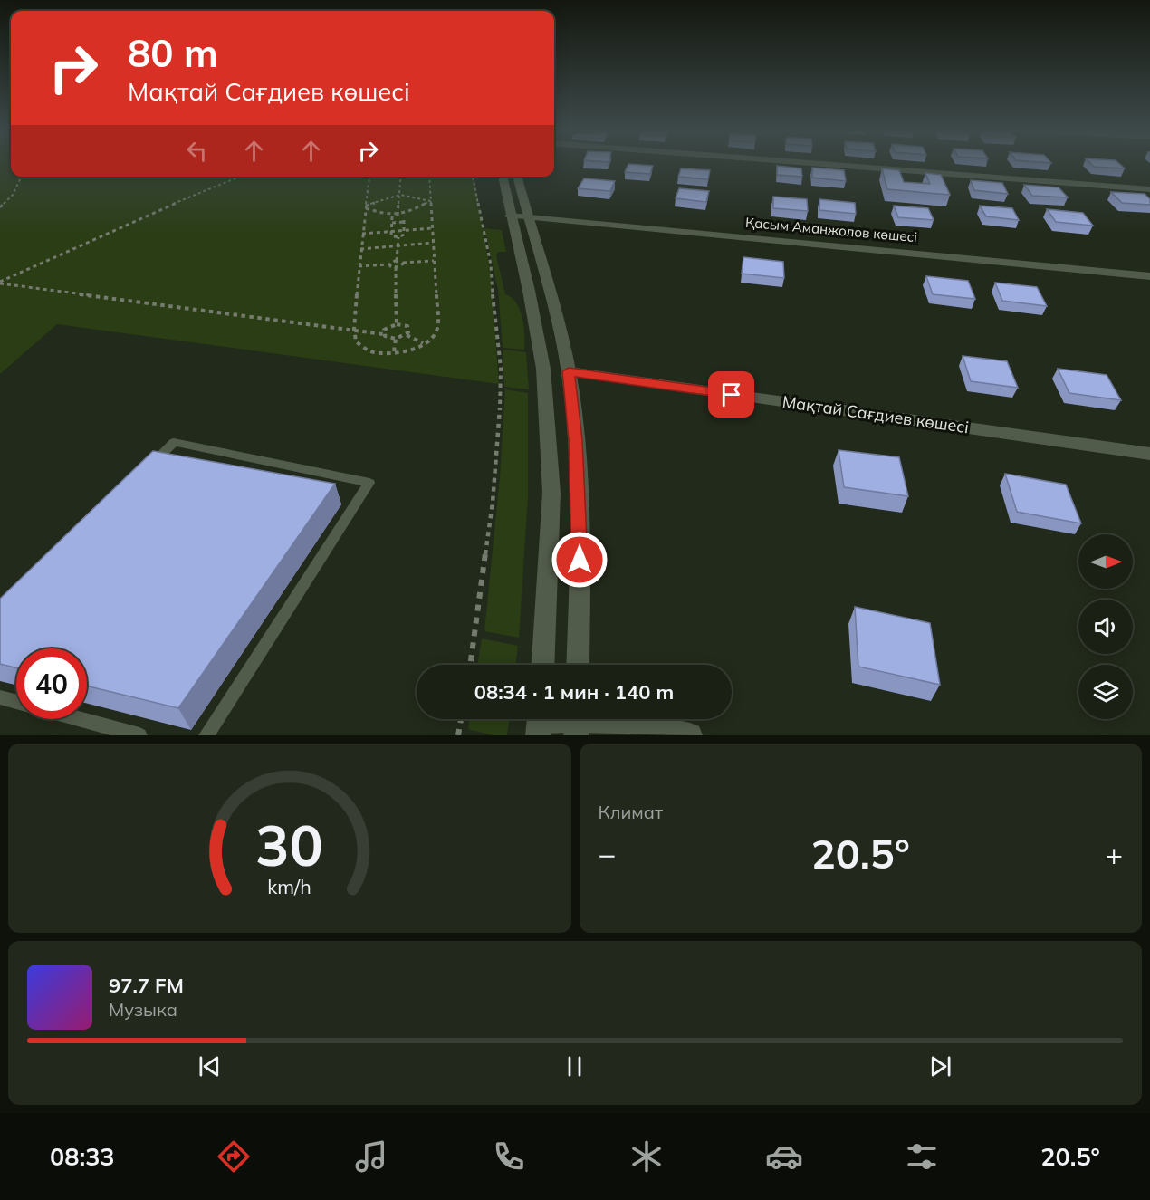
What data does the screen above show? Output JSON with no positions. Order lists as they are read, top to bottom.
{
  "streets": {
    "street": ["Қасым Аманжолов көшесі", "Мақтай Сағдиев көшесі"]
  },
  "north": "right",
  "page": {
    "turn": ["80 m", "Мақтай Сағдиев көшесі"],
    "limit": "40",
    "trip": "08:34 · 1 мин · 140 m",
    "tile": "Климат",
    "heat": ["−", "20.5°", "+"],
    "song": ["97.7 FM", "Музыка"],
    "tabs": ["08:33", "20.5°"],
    "gauge": ["30", "km/h"]
  }
}
